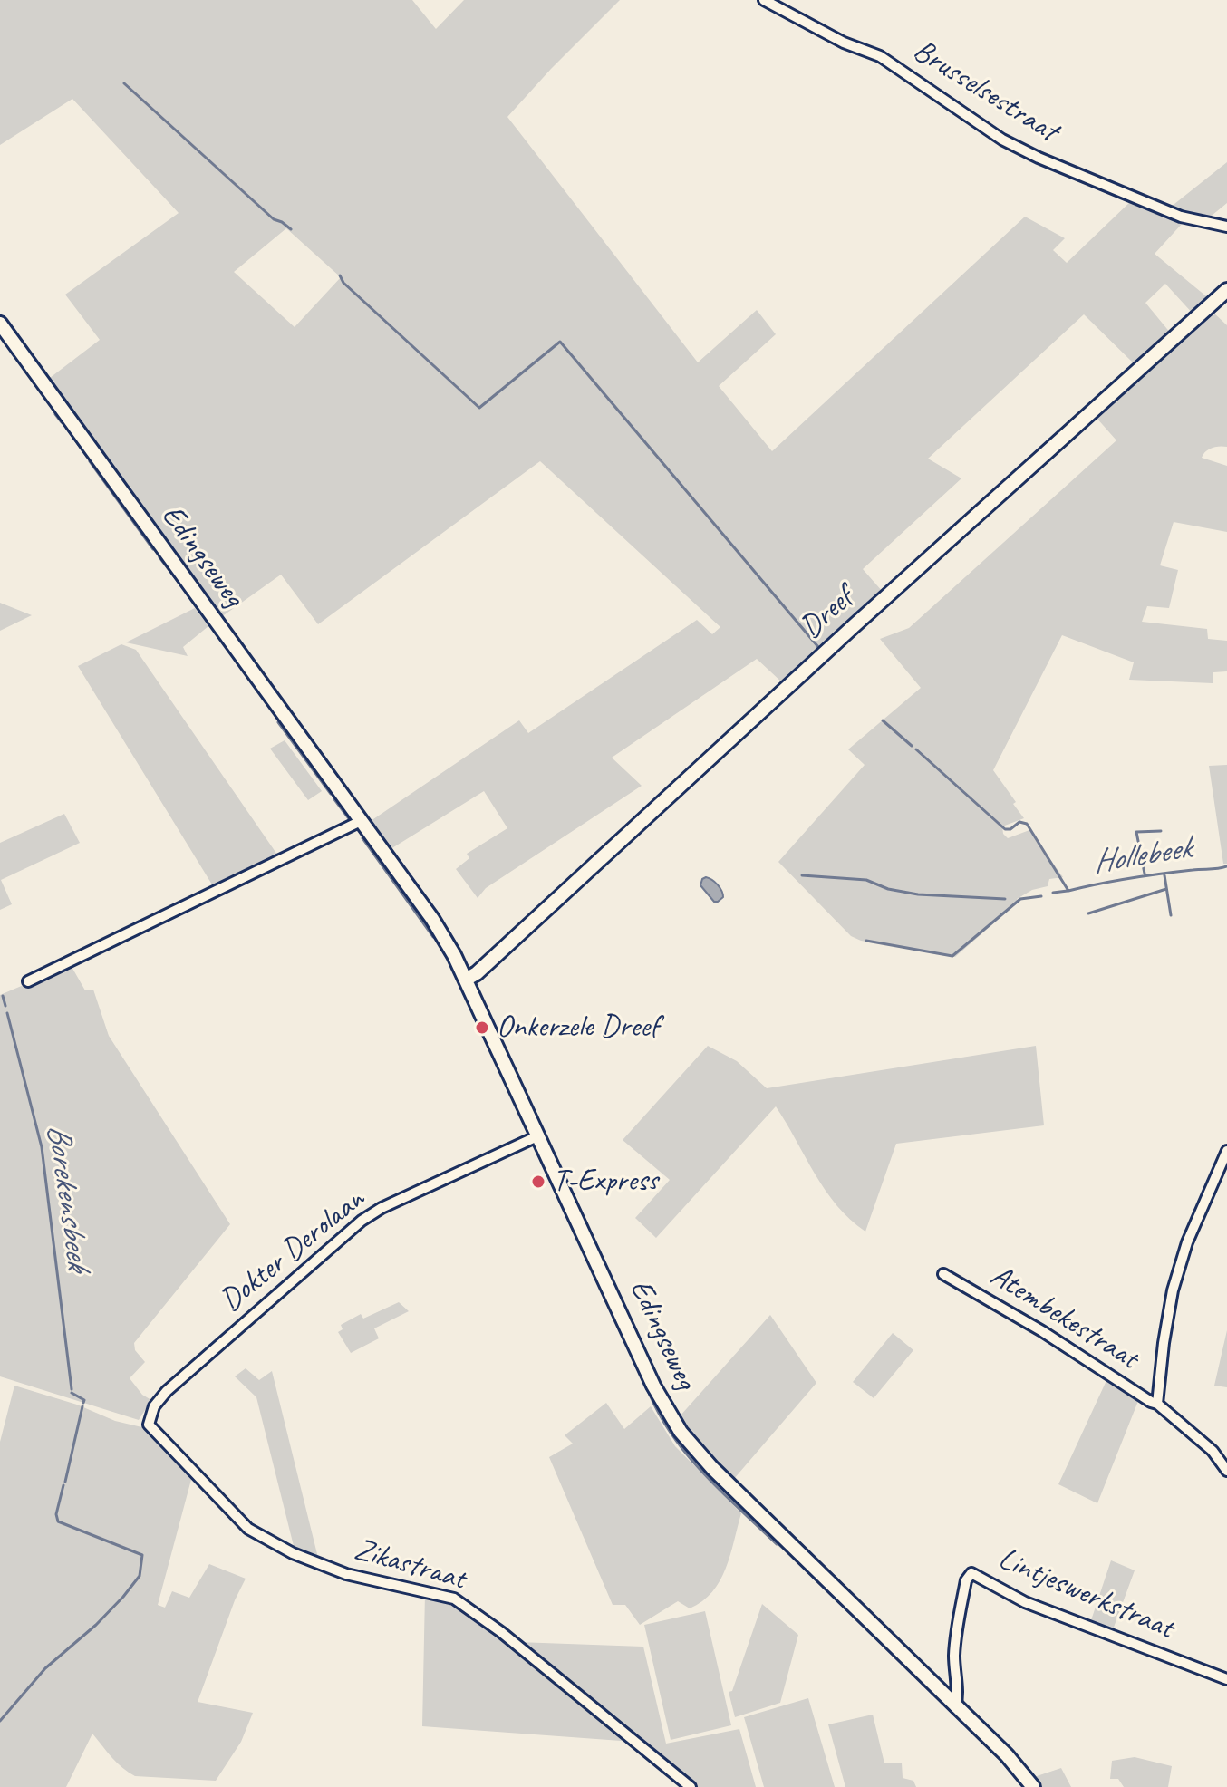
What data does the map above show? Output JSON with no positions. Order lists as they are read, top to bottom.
{
  "streets": {
    "main road": ["Edingseweg", "Dreef"],
    "street": [
      "Brusselsestraat",
      "Dokter Derolaan",
      "Atembekestraat",
      "Zikastraat",
      "Lintjeswerkstraat"
    ]
  },
  "crossings": [
    ["Edingseweg", "Dreef"],
    ["Edingseweg", "Dokter Derolaan"],
    ["Edingseweg", "Lintjeswerkstraat"],
    ["Dokter Derolaan", "Zikastraat"]
  ],
  "water": ["Hollebeek", "Borekensbeek"],
  "places": ["Onkerzele Dreef", "T-Express"]
}
